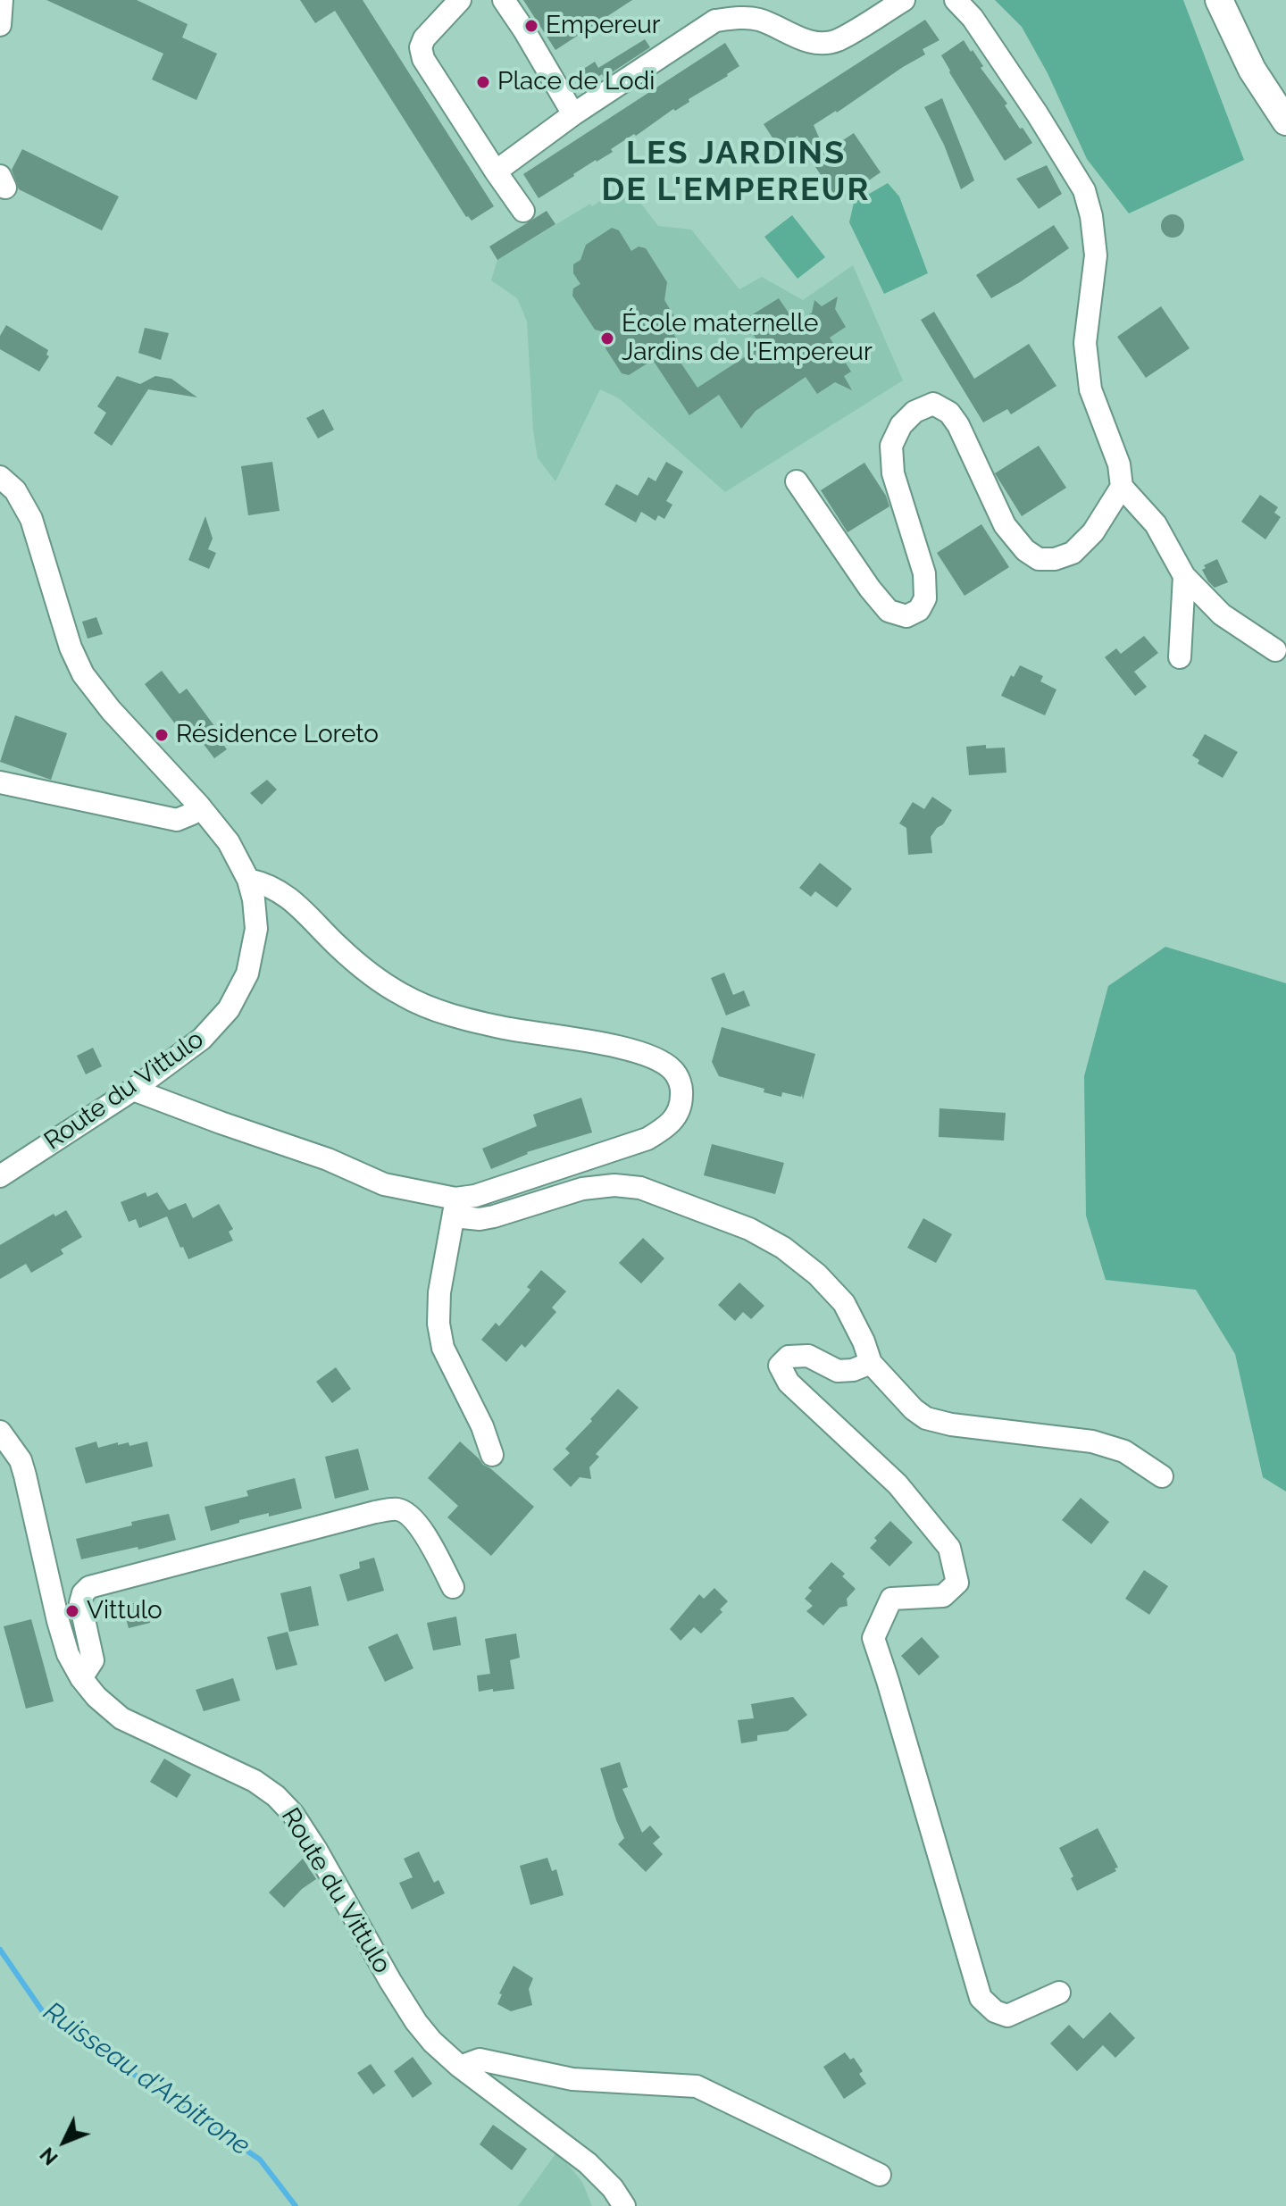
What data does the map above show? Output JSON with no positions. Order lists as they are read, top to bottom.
{
  "streets": {
    "street": ["Route du Vittulo"]
  },
  "districts": ["LES JARDINS DE L'EMPEREUR"],
  "water": ["Ruisseau d'Arbitrone"],
  "places": [
    "Empereur",
    "Place de Lodi",
    "École maternelle Jardins de l'Empereur",
    "Résidence Loreto",
    "Vittulo"
  ],
  "north": "bottom left"
}
